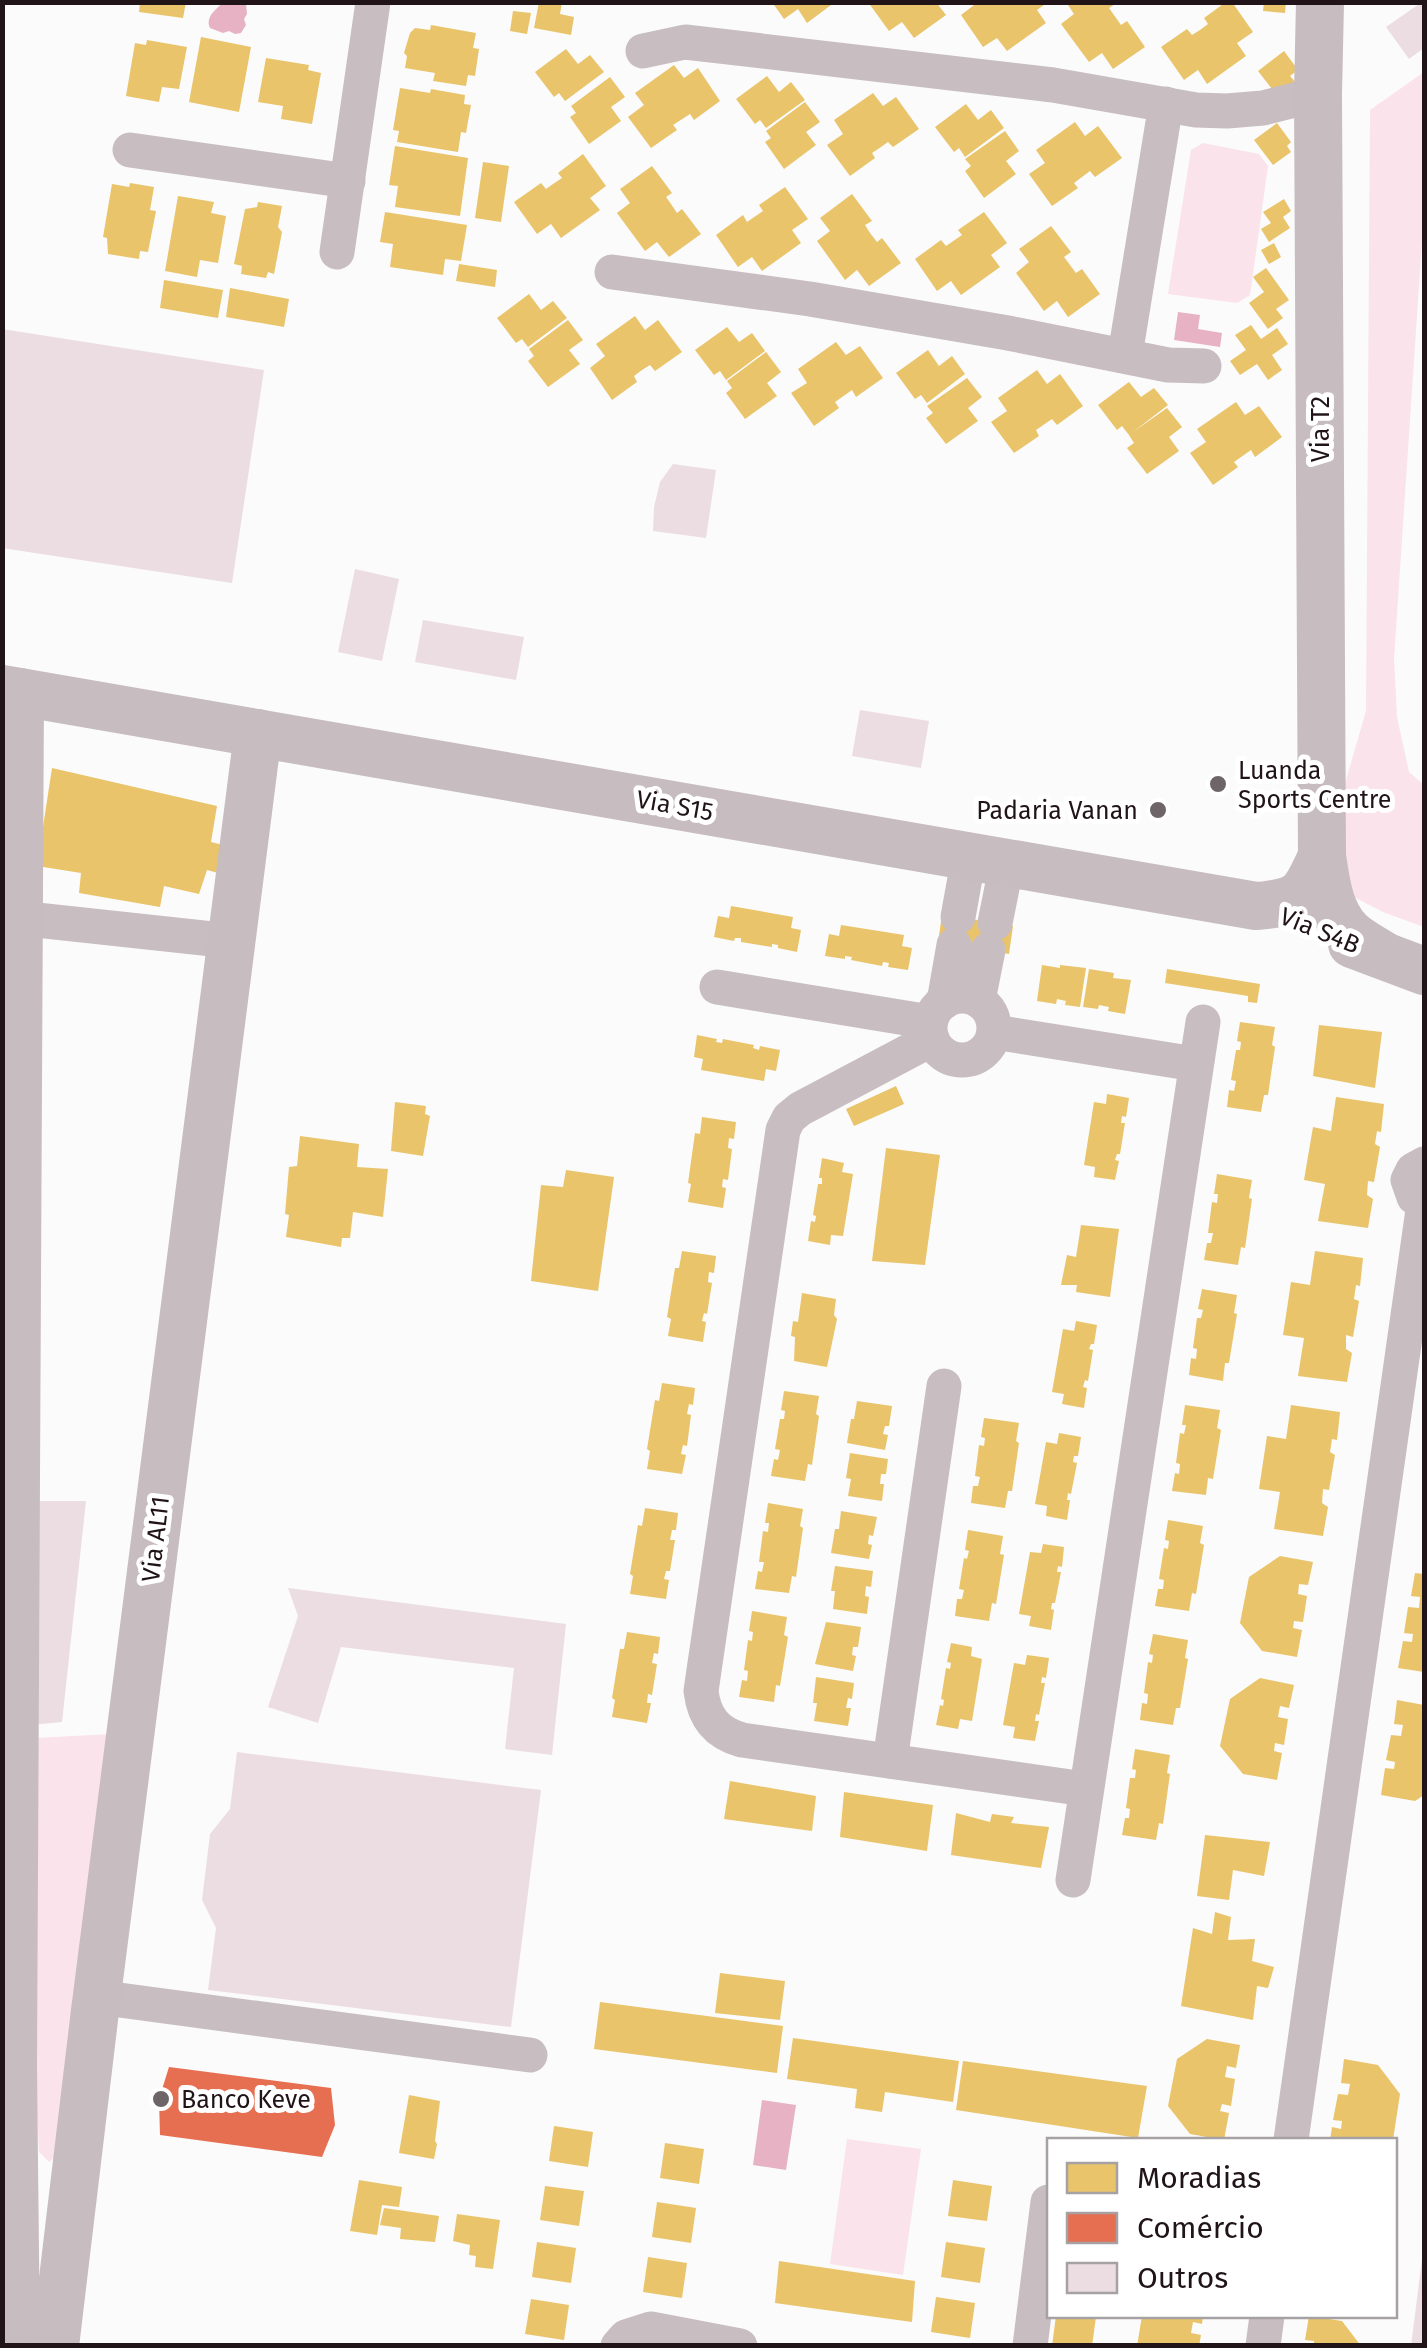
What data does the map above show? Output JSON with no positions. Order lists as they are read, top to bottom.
{
  "streets": {
    "street": [
      "Via T2",
      "Via S15",
      "Via S4B",
      "Via AL11"
    ]
  },
  "crossings": [
    ["Via T2", "Via S15"],
    ["Via T2", "Via S4B"],
    ["Via S15", "Via S4B"],
    ["Via S15", "Via AL11"]
  ],
  "places": ["Luanda Sports Centre", "Padaria Vanan", "Banco Keve"],
  "legend": ["Moradias", "Comércio", "Outros"]
}
